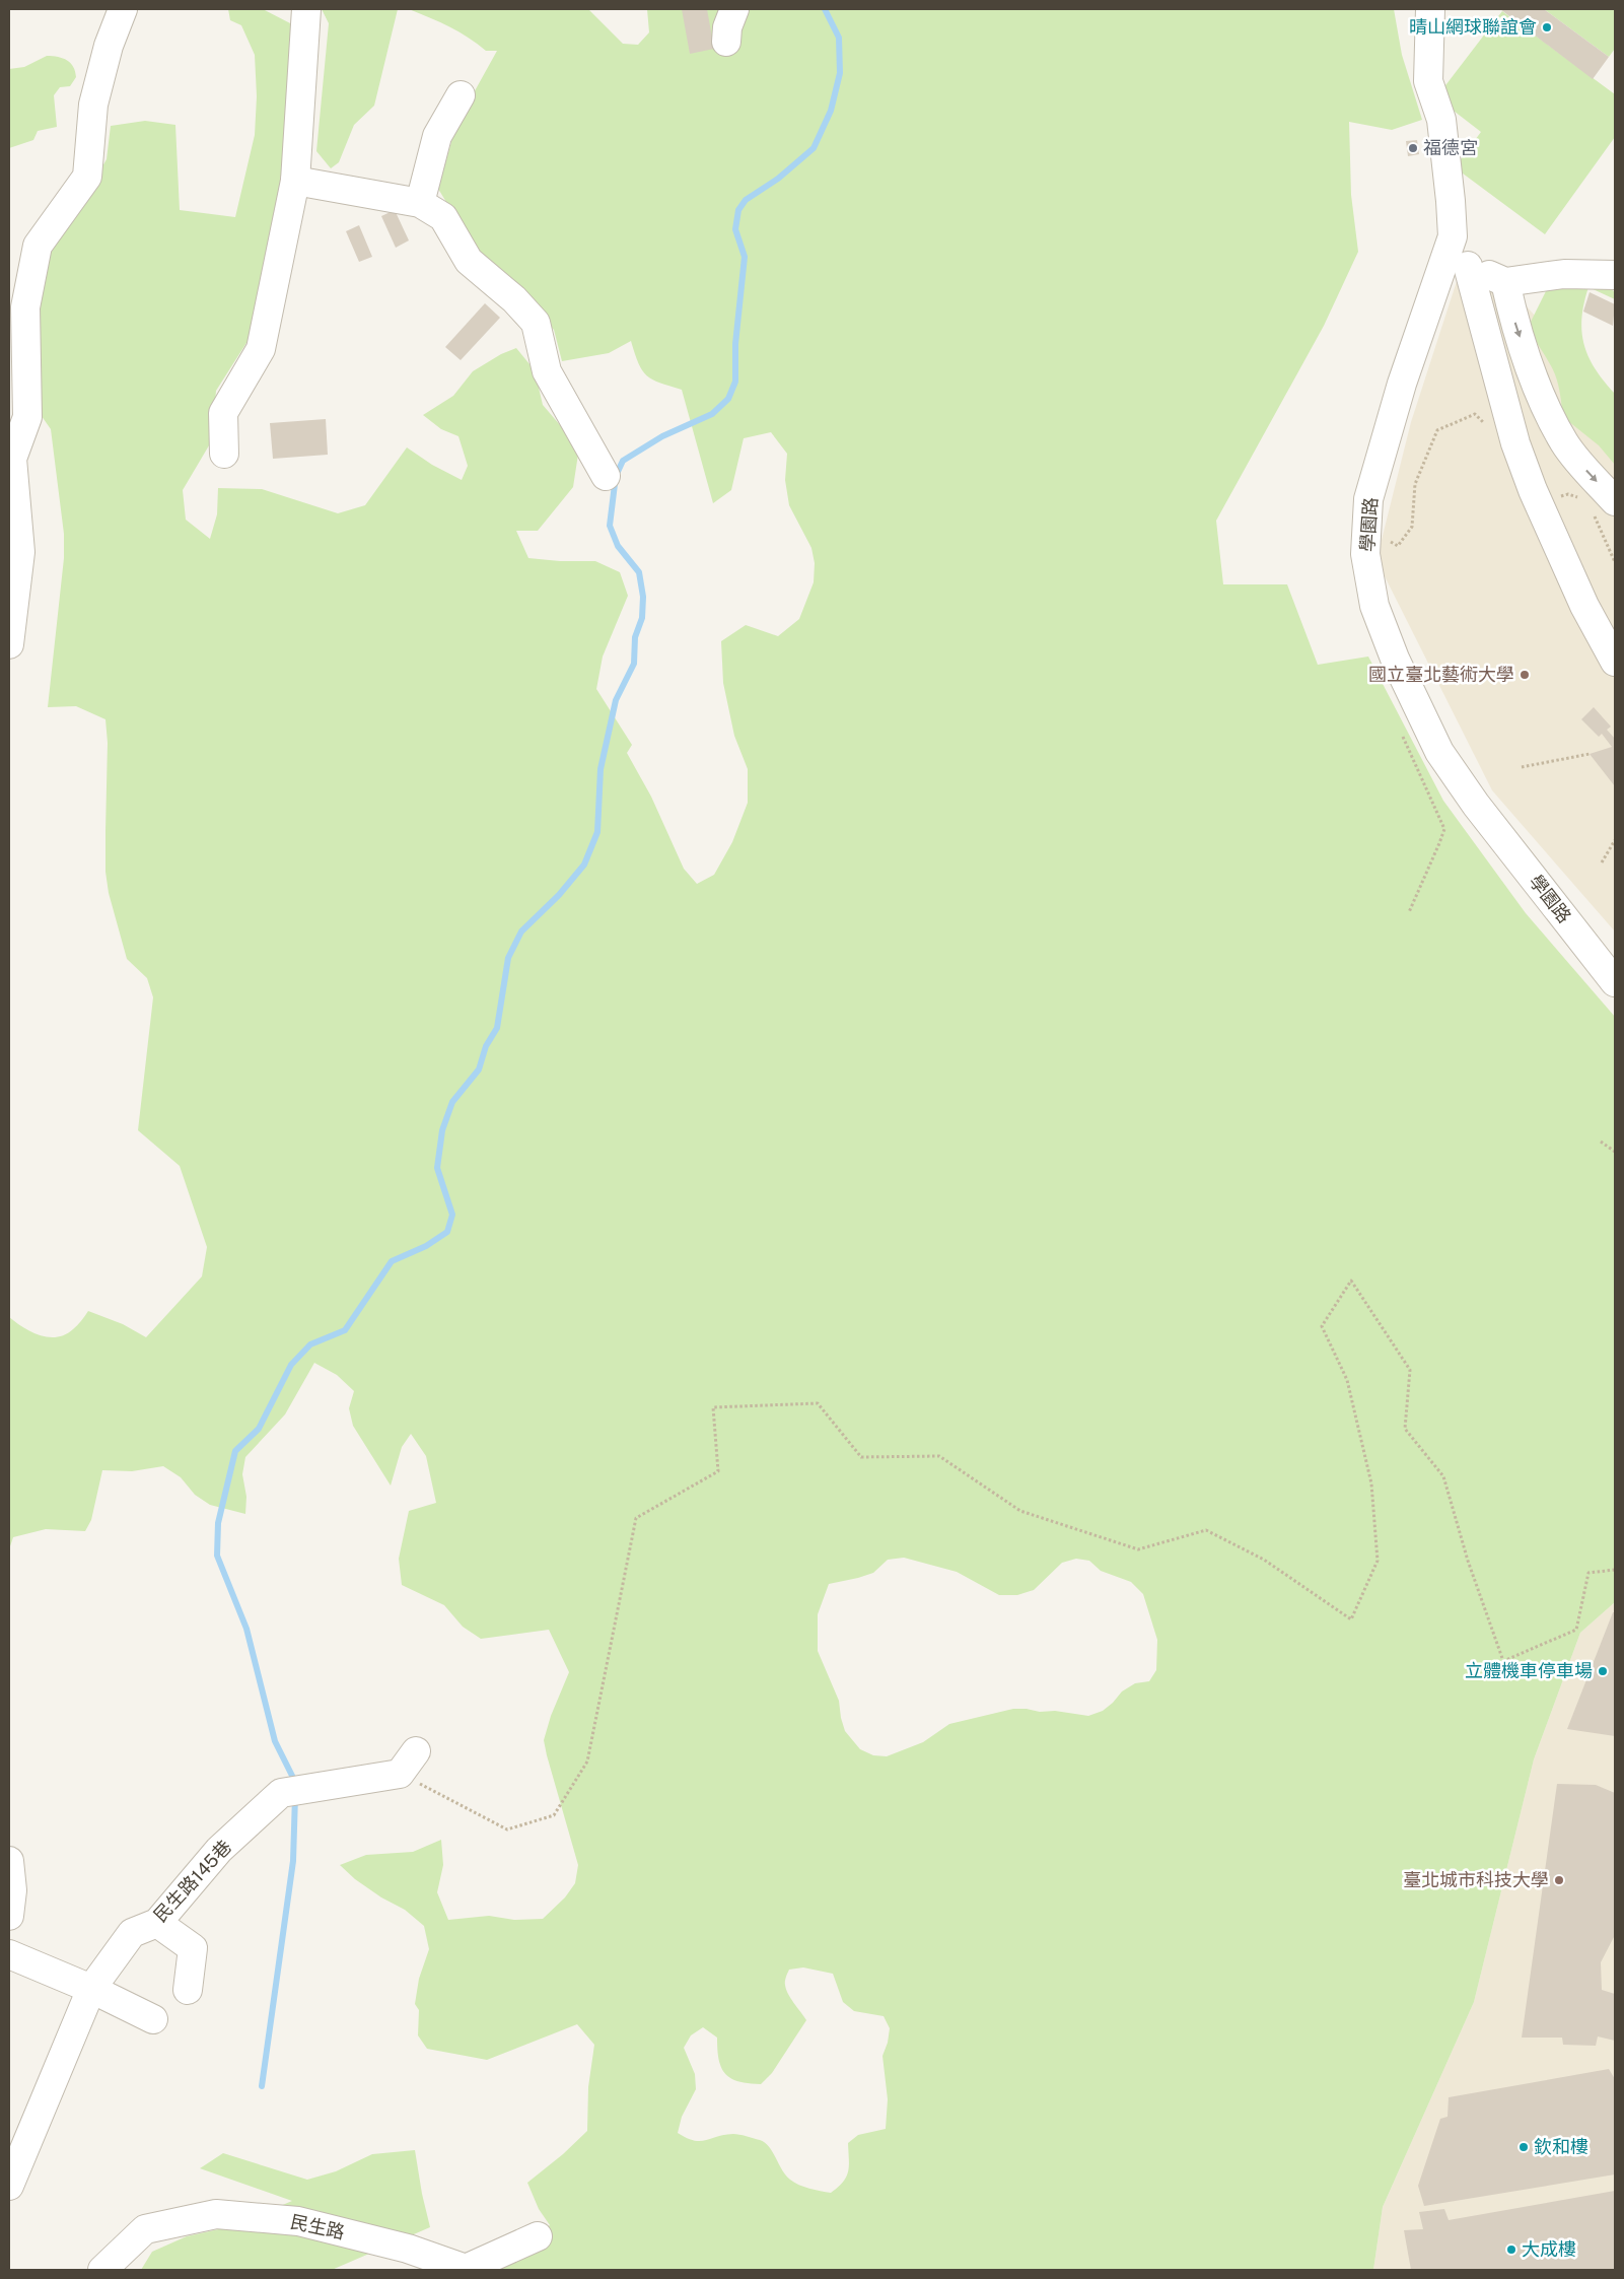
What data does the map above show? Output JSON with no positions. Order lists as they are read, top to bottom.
{
  "streets": {
    "street": ["學園路", "民生路145巷", "民生路"]
  },
  "places": [
    "晴山網球聯誼會",
    "福德宮",
    "國立臺北藝術大學",
    "立體機車停車場",
    "臺北城市科技大學",
    "欽和樓",
    "大成樓"
  ]
}
